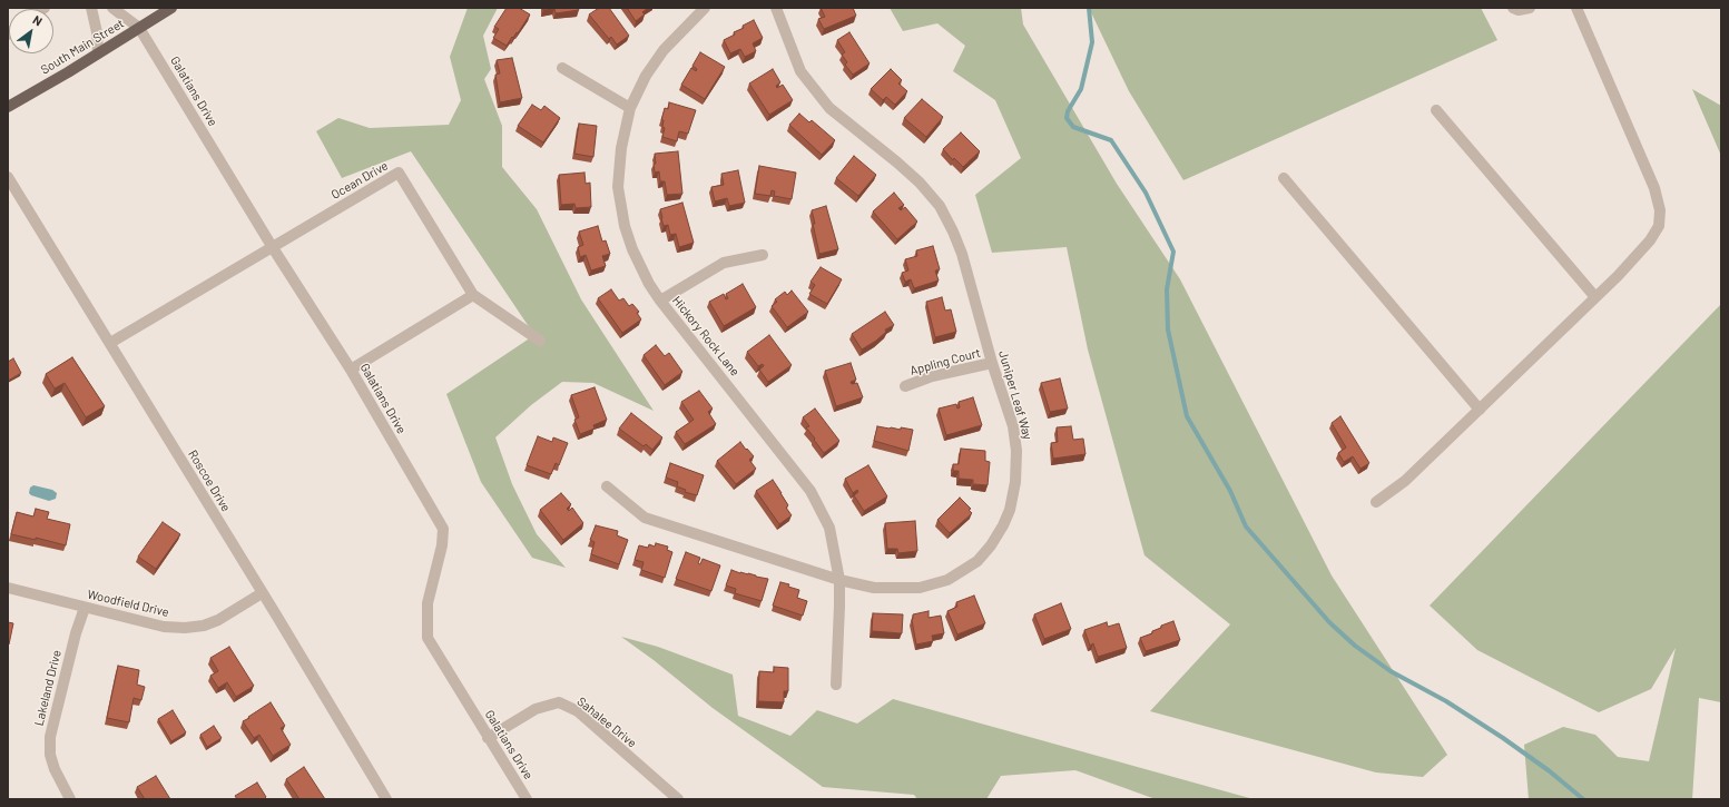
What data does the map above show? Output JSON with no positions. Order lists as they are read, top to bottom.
{
  "streets": {
    "main road": ["South Main Street"],
    "street": [
      "Galatians Drive",
      "Ocean Drive",
      "Hickory Rock Lane",
      "Appling Court",
      "Juniper Leaf Way",
      "Roscoe Drive",
      "Woodfield Drive",
      "Lakeland Drive",
      "Sahalee Drive"
    ]
  },
  "crossings": [
    ["South Main Street", "Galatians Drive"],
    ["Galatians Drive", "Ocean Drive"],
    ["Galatians Drive", "Sahalee Drive"],
    ["Ocean Drive", "Roscoe Drive"],
    ["Hickory Rock Lane", "Juniper Leaf Way"],
    ["Appling Court", "Juniper Leaf Way"],
    ["Roscoe Drive", "Woodfield Drive"],
    ["Woodfield Drive", "Lakeland Drive"]
  ],
  "north": "top right"
}
